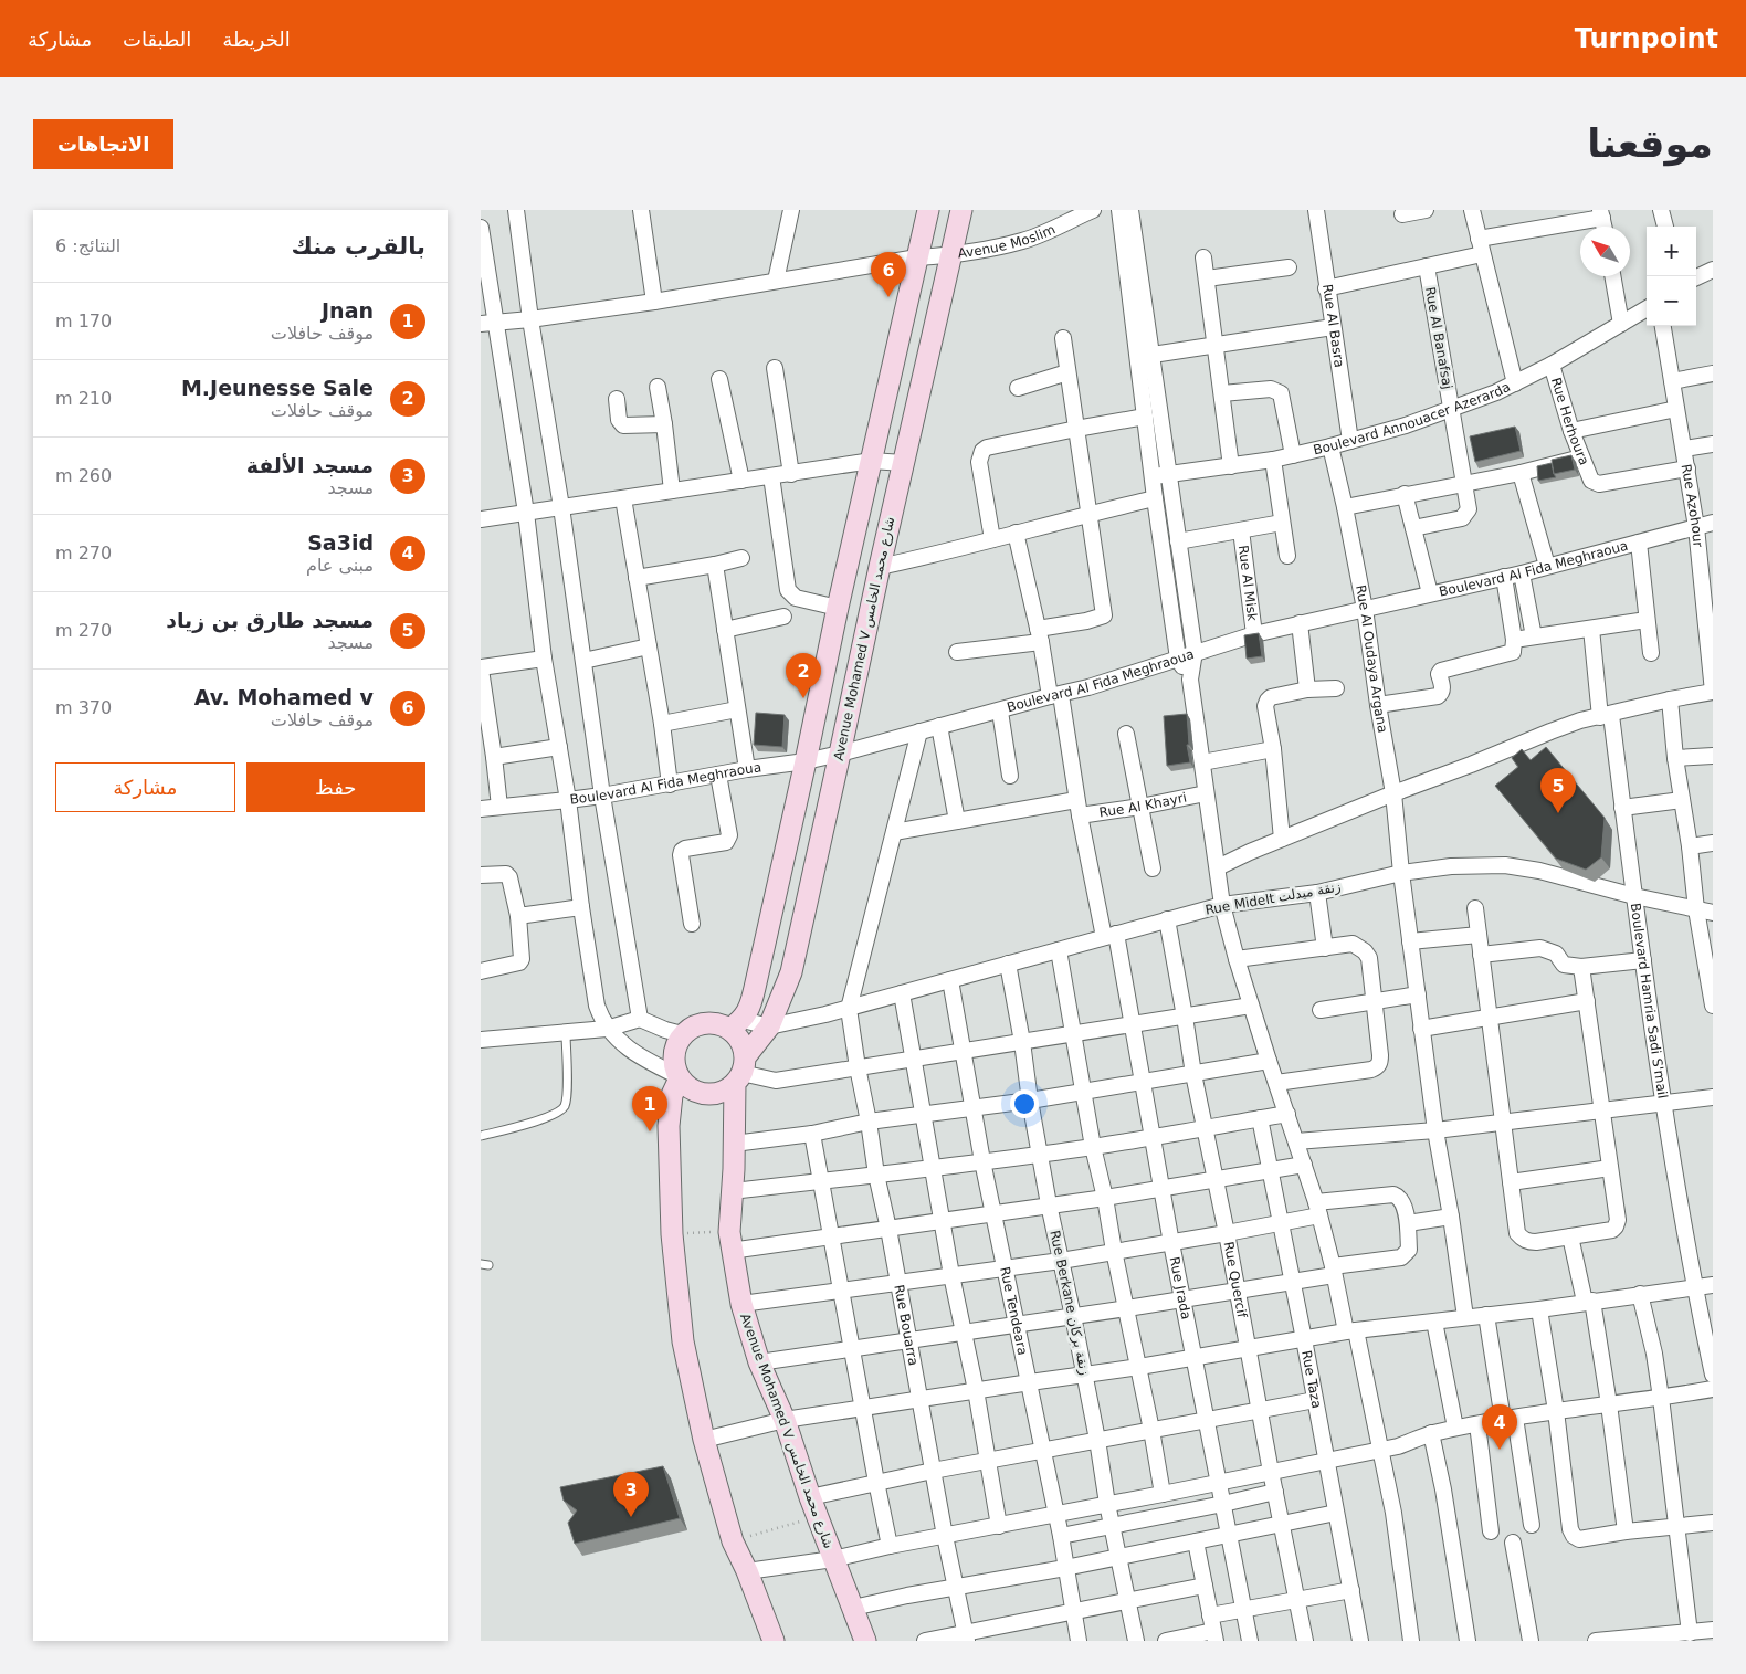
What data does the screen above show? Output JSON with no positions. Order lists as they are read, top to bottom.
{
  "streets": {
    "street": [
      "Avenue Moslim",
      "Rue Al Basra",
      "Rue Al Banafsaj",
      "Boulevard Annouacer Azerarda",
      "Rue Herhoura",
      "Rue Azohour",
      "Boulevard Al Fida Meghraoua",
      "Rue Al Misk",
      "Avenue Mohamed V شارع محمد الخامس",
      "Rue Al Oudaya Argana",
      "Rue Al Khayri",
      "Rue Midelt زنقة ميدلت",
      "Boulevard Hamria Sadi S'mail",
      "Rue Quercif",
      "Rue Jrada",
      "Rue Berkane زنقة بركان",
      "Rue Tendeara",
      "Rue Bouarra",
      "Rue Taza"
    ]
  },
  "crossings": [
    ["Avenue Moslim", "Avenue Mohamed V شارع محمد الخامس"],
    ["Rue Al Basra", "Boulevard Annouacer Azerarda"],
    ["Rue Al Banafsaj", "Boulevard Annouacer Azerarda"],
    ["Boulevard Annouacer Azerarda", "Rue Herhoura"],
    ["Boulevard Annouacer Azerarda", "Rue Al Oudaya Argana"],
    ["Rue Herhoura", "Rue Azohour"],
    ["Rue Azohour", "Boulevard Al Fida Meghraoua"],
    ["Boulevard Al Fida Meghraoua", "Rue Al Misk"],
    ["Boulevard Al Fida Meghraoua", "Avenue Mohamed V شارع محمد الخامس"],
    ["Boulevard Al Fida Meghraoua", "Rue Al Oudaya Argana"],
    ["Boulevard Al Fida Meghraoua", "Rue Jrada"],
    ["Avenue Mohamed V شارع محمد الخامس", "Rue Midelt زنقة ميدلت"],
    ["Rue Al Oudaya Argana", "Rue Midelt زنقة ميدلت"],
    ["Rue Al Khayri", "Rue Jrada"],
    ["Rue Midelt زنقة ميدلت", "Boulevard Hamria Sadi S'mail"],
    ["Rue Midelt زنقة ميدلت", "Rue Quercif"],
    ["Rue Midelt زنقة ميدلت", "Rue Jrada"],
    ["Rue Midelt زنقة ميدلت", "Rue Berkane زنقة بركان"],
    ["Rue Midelt زنقة ميدلت", "Rue Tendeara"],
    ["Rue Midelt زنقة ميدلت", "Rue Bouarra"]
  ],
  "north": "top left",
  "page": {
    "header": "Turnpoint",
    "nav": ["الخريطة", "الطبقات", "مشاركة"],
    "buttons": [
      "الاتجاهات",
      ["حفظ", "مشاركة"]
    ],
    "title": "موقعنا",
    "heading": ["بالقرب منك", "النتائج: 6"],
    "map_buttons": ["+", "−"],
    "pins": [
      "6",
      "2",
      "5",
      "1",
      "4",
      "3"
    ],
    "list": [
      {
        "mark": "1",
        "name": "Jnan",
        "note": "موقف حافلات",
        "value": "170 m"
      },
      {
        "mark": "2",
        "name": "M.Jeunesse Sale",
        "note": "موقف حافلات",
        "value": "210 m"
      },
      {
        "mark": "3",
        "name": "مسجد الألفة",
        "note": "مسجد",
        "value": "260 m"
      },
      {
        "mark": "4",
        "name": "Sa3id",
        "note": "مبنى عام",
        "value": "270 m"
      },
      {
        "mark": "5",
        "name": "مسجد طارق بن زياد",
        "note": "مسجد",
        "value": "270 m"
      },
      {
        "mark": "6",
        "name": "Av. Mohamed v",
        "note": "موقف حافلات",
        "value": "370 m"
      }
    ]
  }
}
